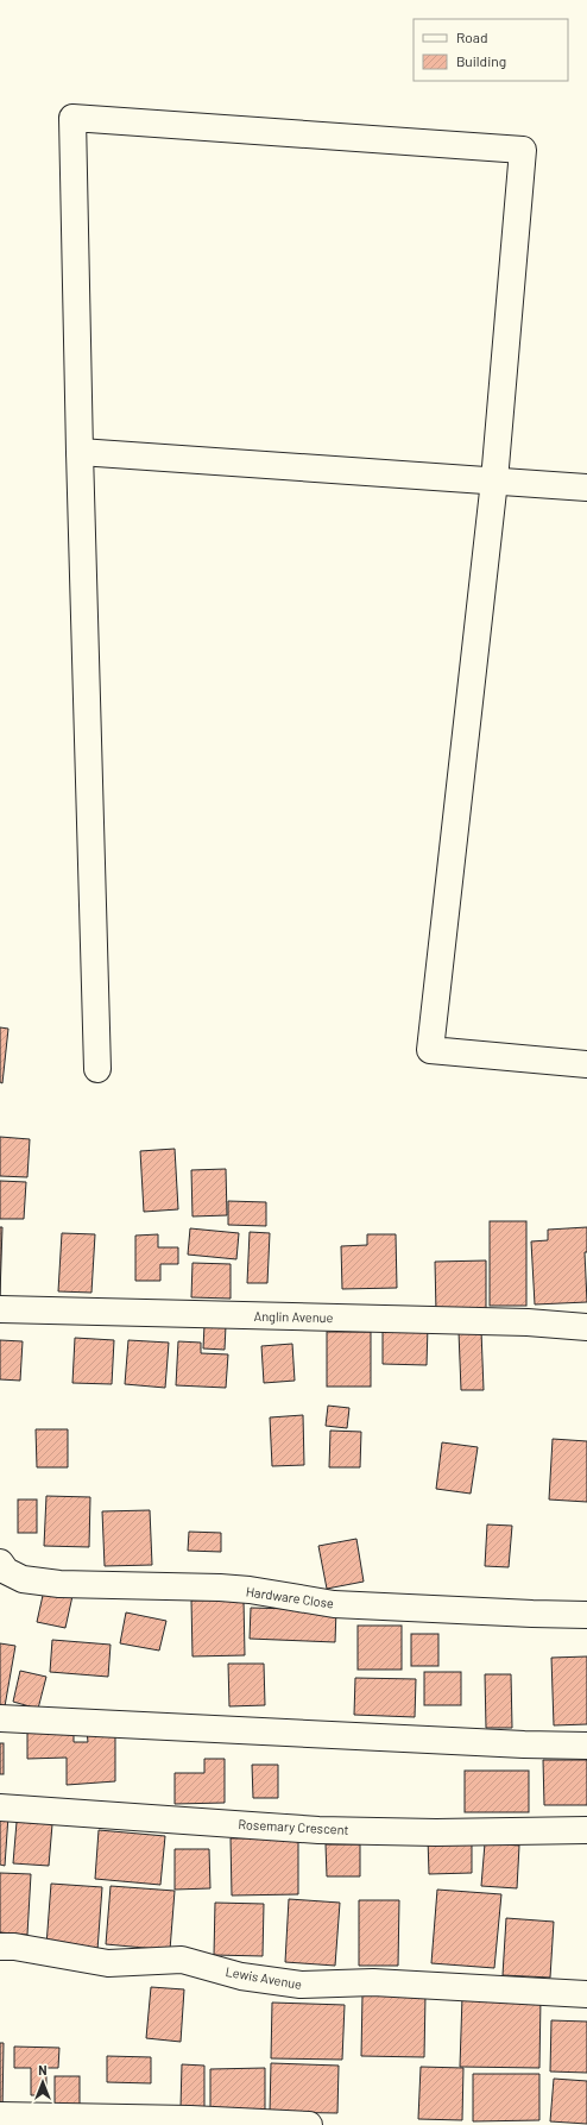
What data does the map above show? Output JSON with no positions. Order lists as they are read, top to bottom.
{
  "streets": {
    "street": [
      "Anglin Avenue",
      "Hardware Close",
      "Rosemary Crescent",
      "Lewis Avenue"
    ]
  },
  "legend": ["Road", "Building"],
  "north": "top"
}
